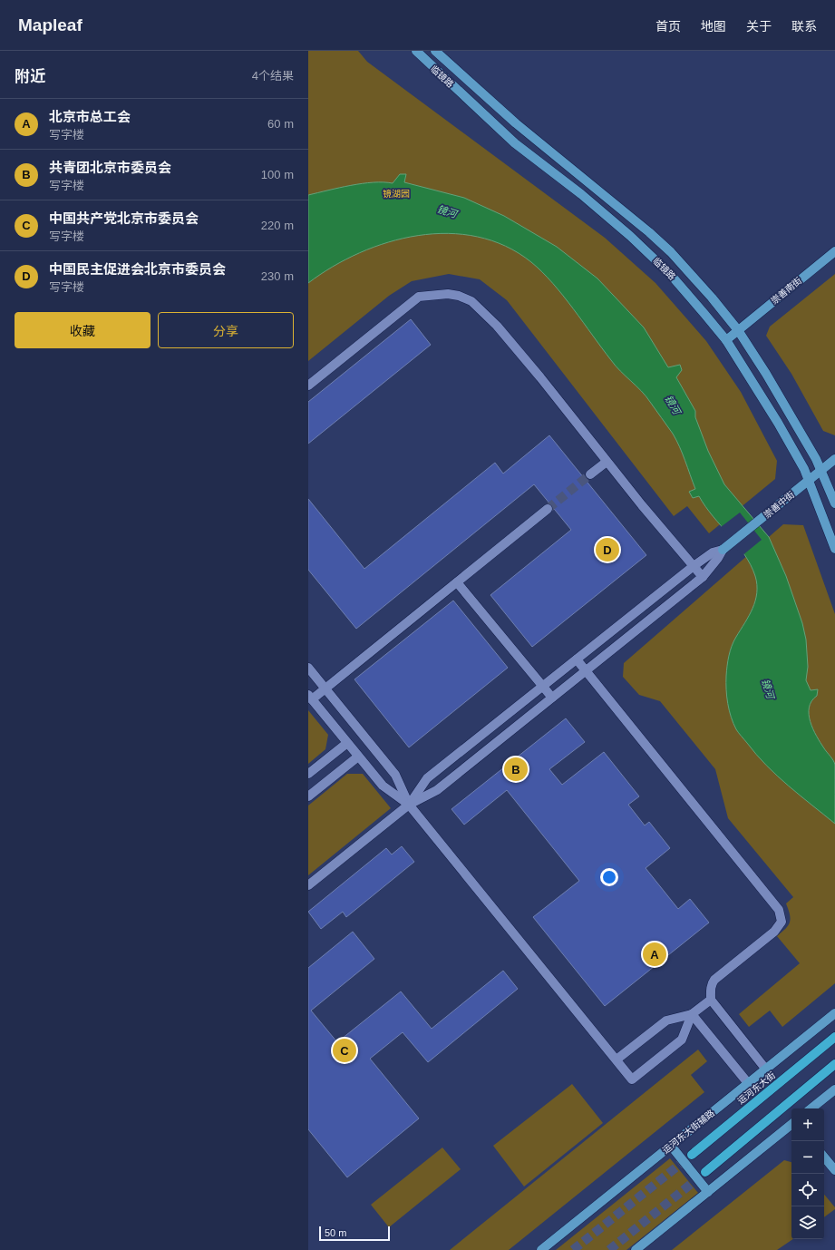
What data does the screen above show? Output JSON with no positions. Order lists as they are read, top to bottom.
{
  "streets": {
    "main road": ["运河东大街"],
    "street": [
      "临镜路",
      "崇善南街",
      "崇善中街",
      "运河东大街辅路"
    ]
  },
  "crossings": [
    ["临镜路", "崇善南街"],
    ["临镜路", "崇善中街"]
  ],
  "water": ["镜河"],
  "parks": ["镜湖园"],
  "scale_bar": "50 m",
  "page": {
    "header": "Mapleaf",
    "nav": [
      "首页",
      "地图",
      "关于",
      "联系"
    ],
    "heading": ["附近", "4个结果"],
    "list": [
      {
        "mark": "A",
        "name": "北京市总工会",
        "note": "写字楼",
        "value": "60 m"
      },
      {
        "mark": "B",
        "name": "共青团北京市委员会",
        "note": "写字楼",
        "value": "100 m"
      },
      {
        "mark": "C",
        "name": "中国共产党北京市委员会",
        "note": "写字楼",
        "value": "220 m"
      },
      {
        "mark": "D",
        "name": "中国民主促进会北京市委员会",
        "note": "写字楼",
        "value": "230 m"
      }
    ],
    "buttons": ["收藏", "分享"],
    "pins": [
      "D",
      "B",
      "A",
      "C"
    ],
    "map_buttons": ["+", "−"],
    "scale": "50 m"
  }
}
